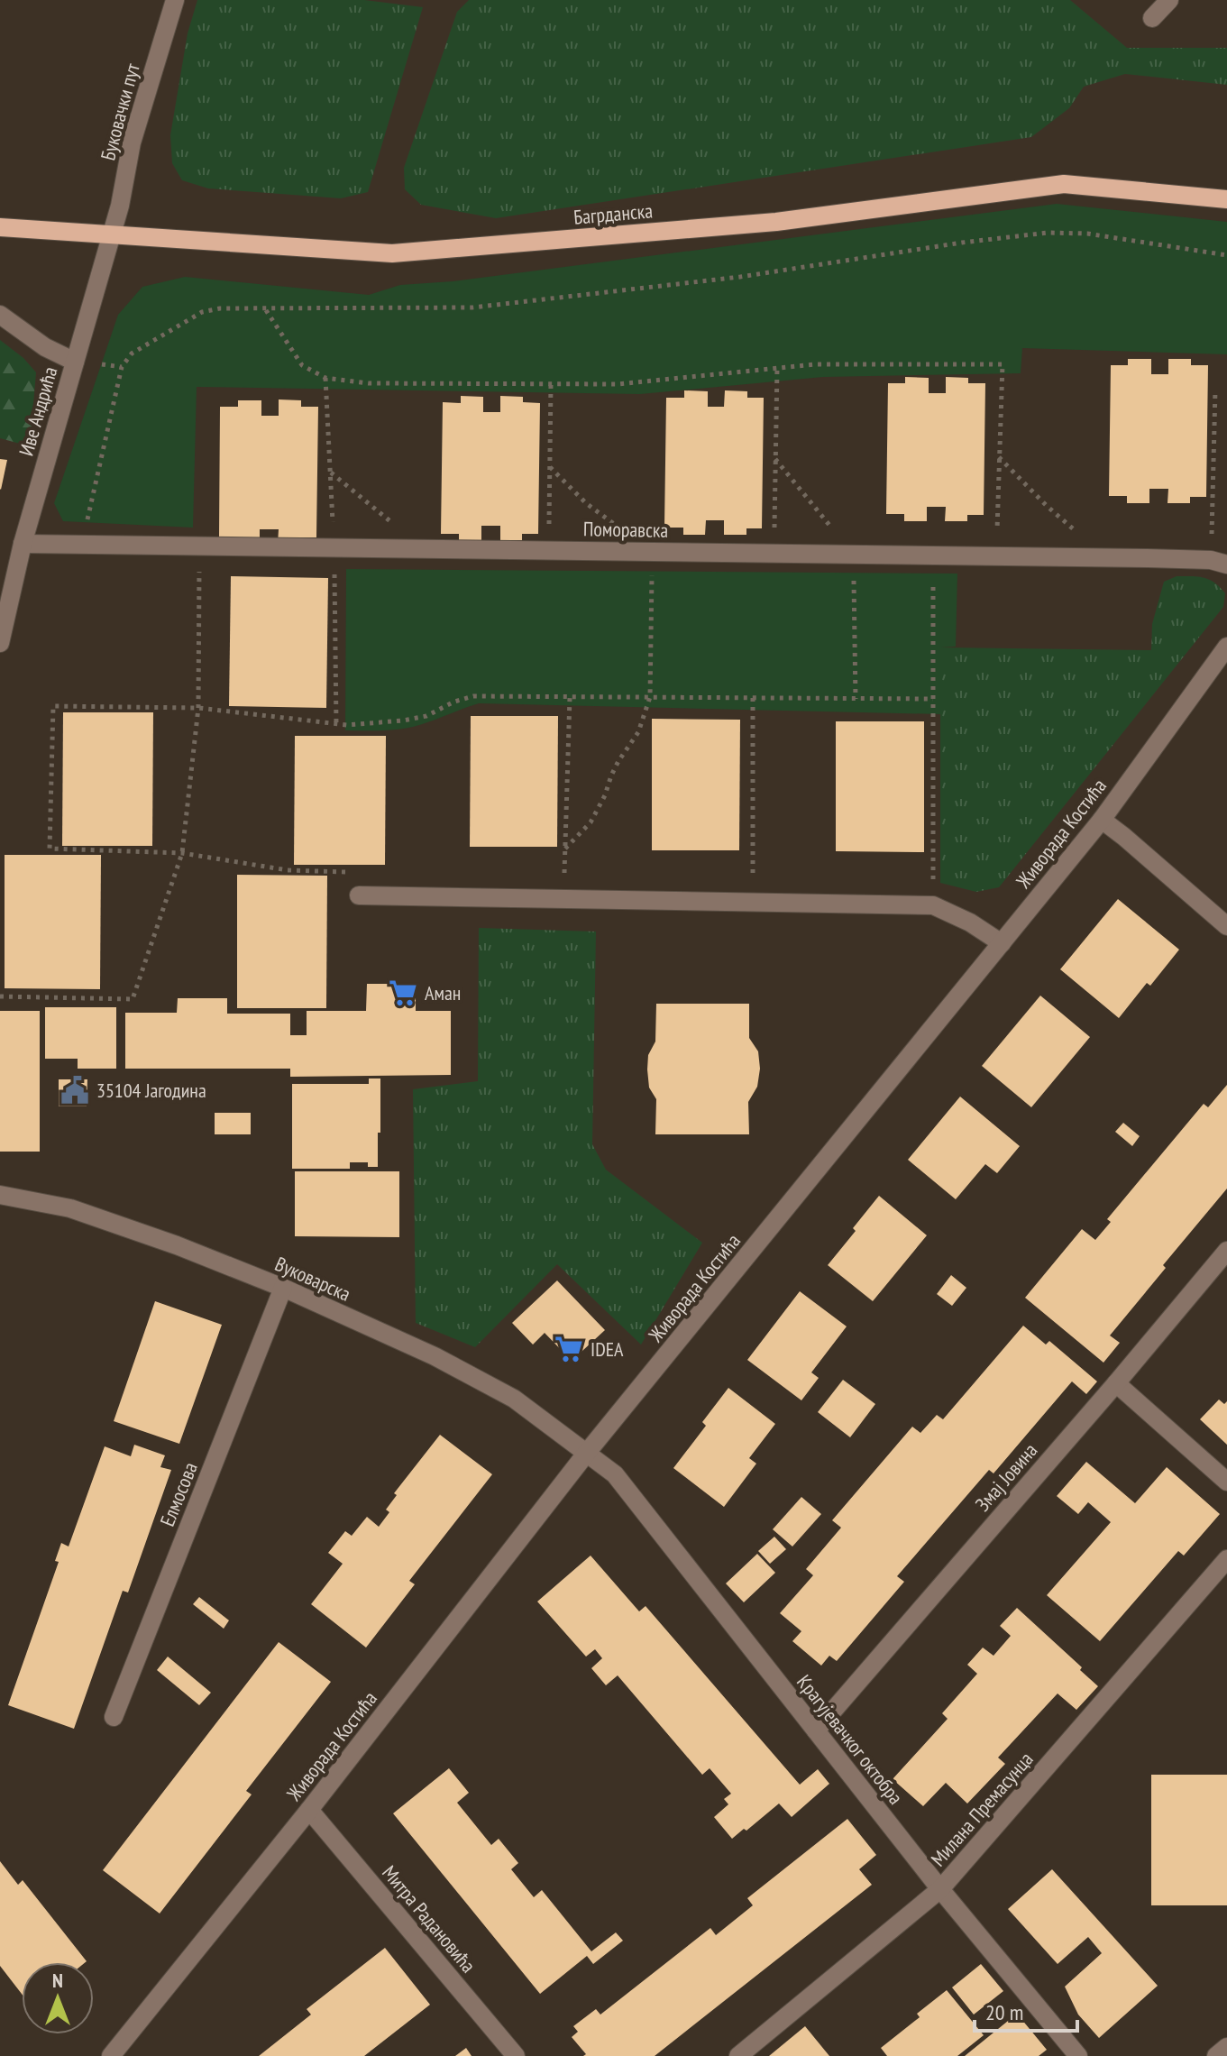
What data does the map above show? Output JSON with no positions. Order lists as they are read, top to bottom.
{
  "streets": {
    "main road": ["Багрданска"],
    "street": [
      "Буковачки пут",
      "Иве Андрића",
      "Поморавска",
      "Живорада Костића",
      "Вуковарска",
      "Змај Јовина",
      "Елмосова",
      "Крагујевачког октобра",
      "Милана Премасунца",
      "Митра Радановића"
    ]
  },
  "crossings": [
    ["Буковачки пут", "Багрданска"],
    ["Буковачки пут", "Иве Андрића"],
    ["Багрданска", "Иве Андрића"],
    ["Иве Андрића", "Поморавска"],
    ["Живорада Костића", "Вуковарска"],
    ["Живорада Костића", "Крагујевачког октобра"],
    ["Живорада Костића", "Митра Радановића"],
    ["Вуковарска", "Елмосова"],
    ["Вуковарска", "Крагујевачког октобра"],
    ["Змај Јовина", "Крагујевачког октобра"],
    ["Крагујевачког октобра", "Милана Премасунца"]
  ],
  "places": {
    "supermarket": ["Аман", "IDEA"],
    "public building": ["35104 Јагодина"]
  },
  "scale_bar": "20 m",
  "north": "top"
}
